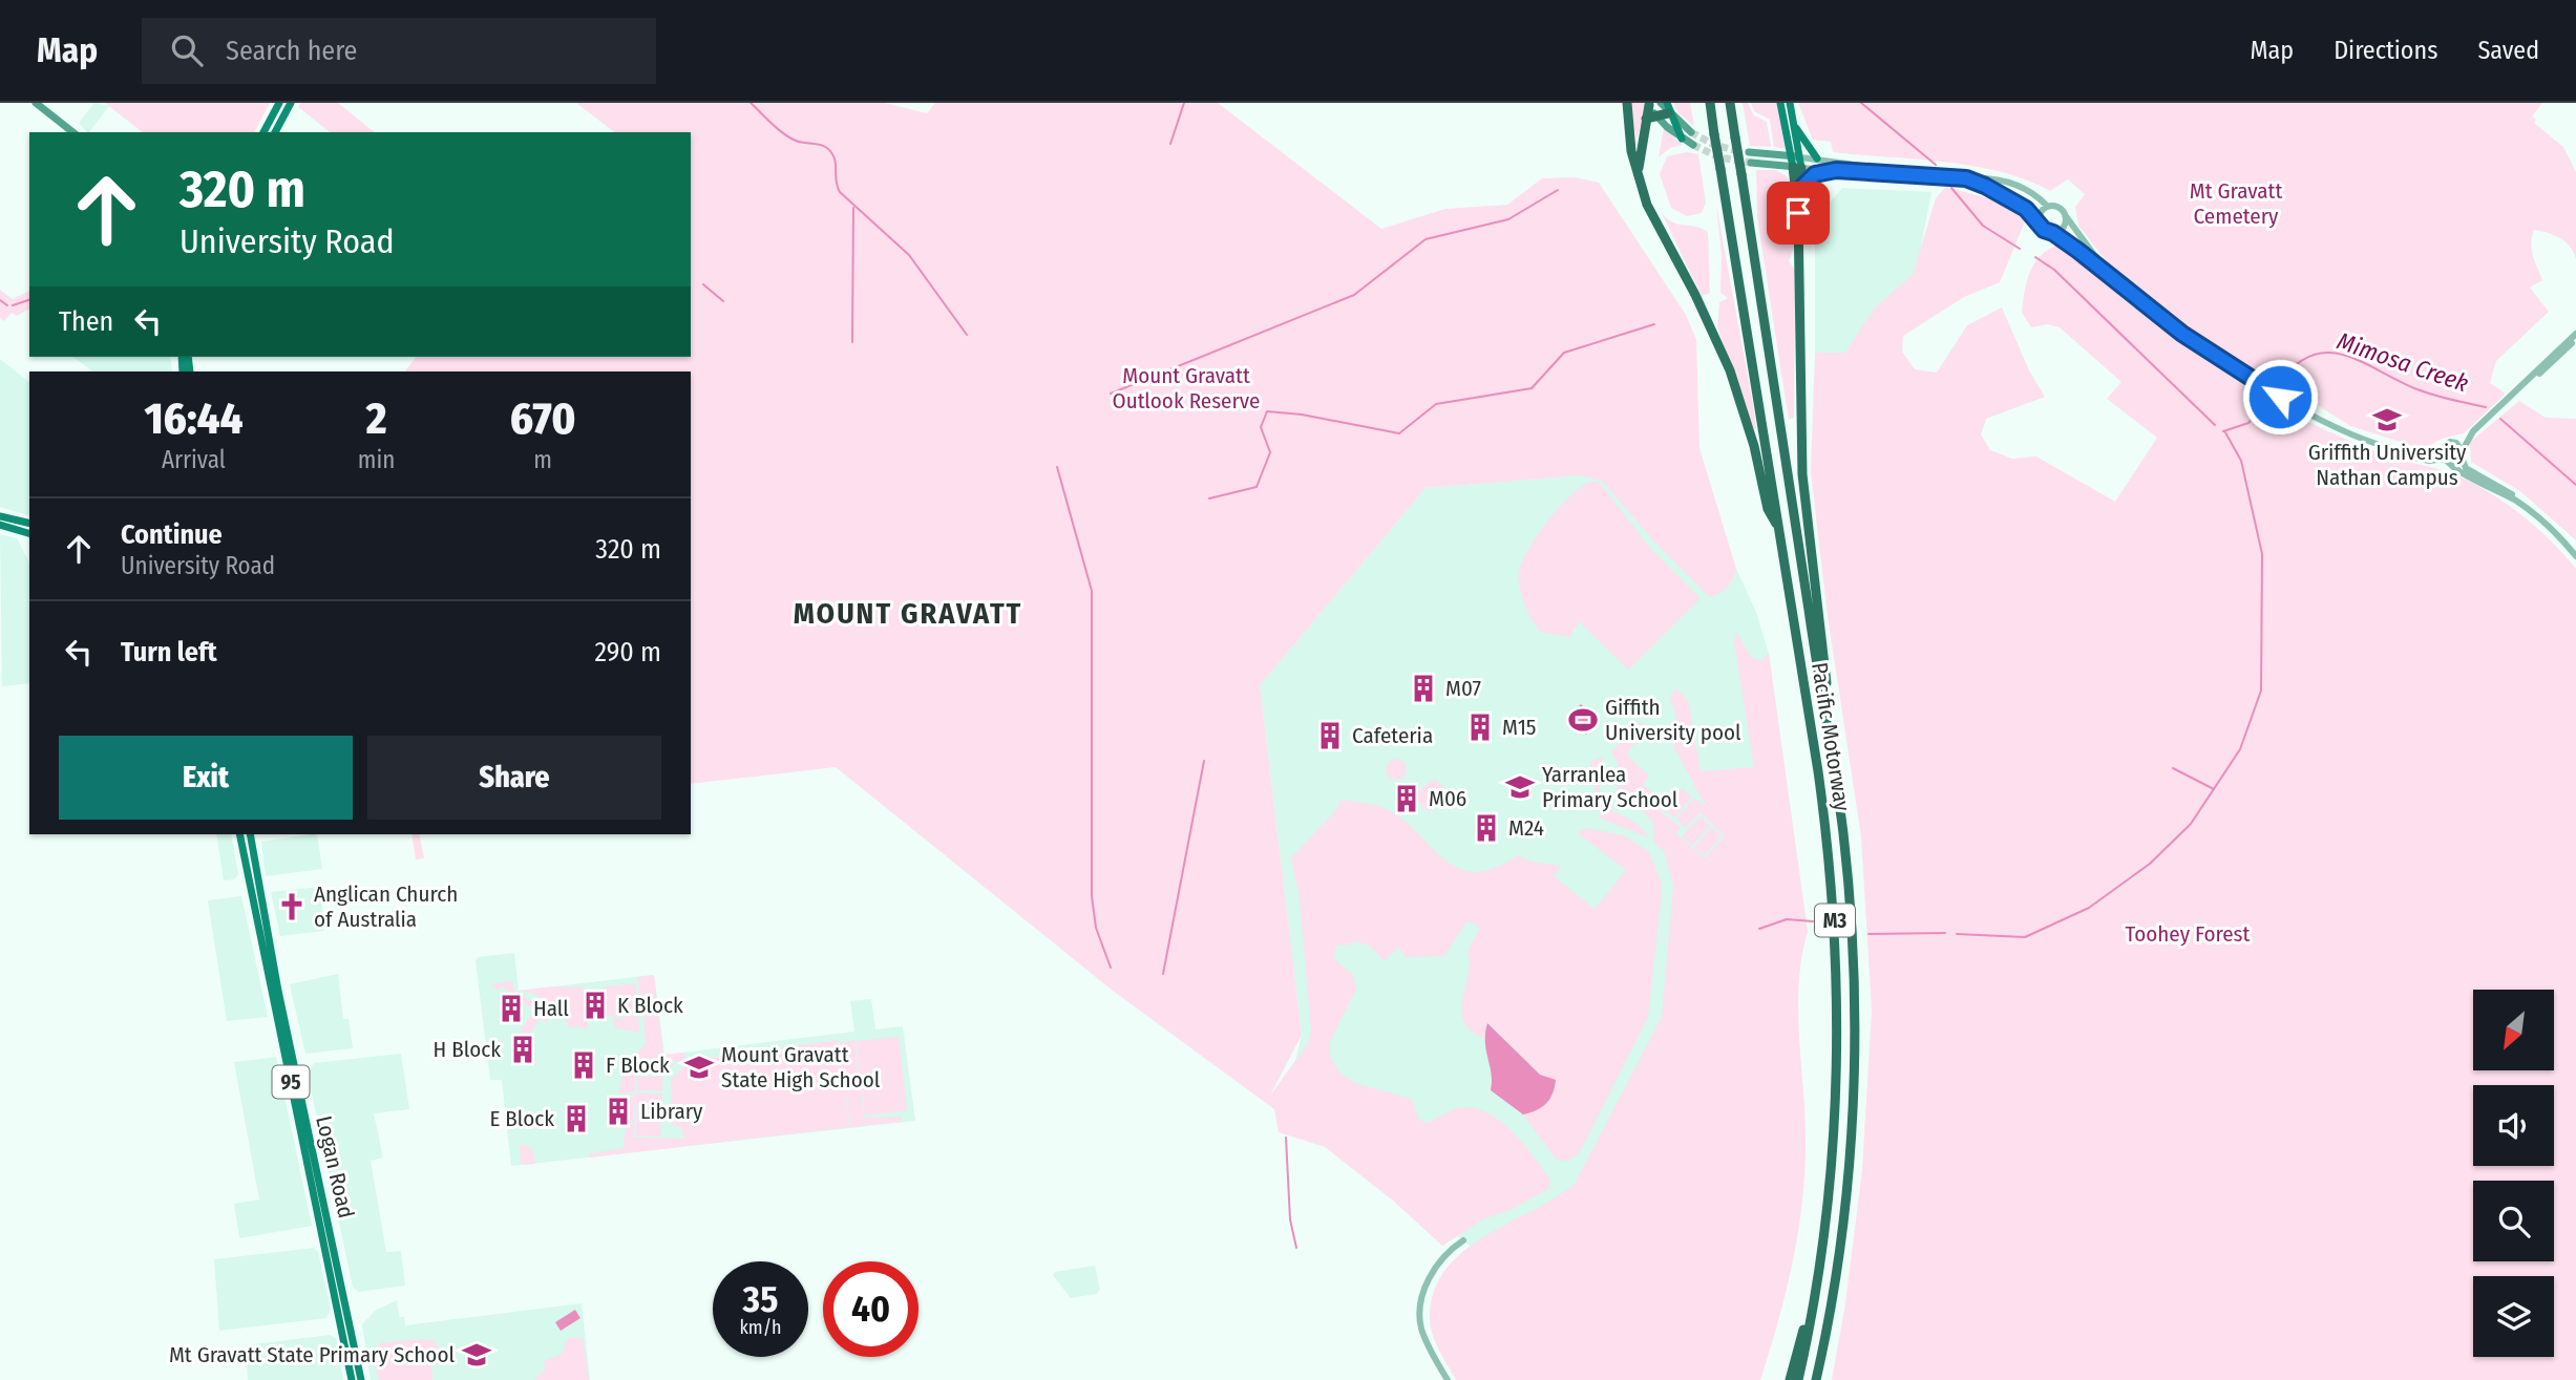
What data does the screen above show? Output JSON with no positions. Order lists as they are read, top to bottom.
{
  "streets": {
    "highway": ["Pacific Motorway", "M3"],
    "main road": ["95", "Logan Road"]
  },
  "districts": ["MOUNT GRAVATT"],
  "water": ["Mimosa Creek"],
  "parks": ["Mt Gravatt Cemetery", "Mount Gravatt Outlook Reserve", "Toohey Forest"],
  "places": {
    "school or university": [
      "Griffith University Nathan Campus",
      "Yarranlea Primary School",
      "Mount Gravatt State High School",
      "Mt Gravatt State Primary School"
    ],
    "building": [
      "M07",
      "M15",
      "Cafeteria",
      "M06",
      "M24",
      "K Block",
      "Hall",
      "H Block",
      "F Block",
      "Library",
      "E Block"
    ],
    "sports": ["Giffith University pool"],
    "church": ["Anglican Church of Australia"]
  },
  "north": "bottom left",
  "page": {
    "header": "Map",
    "search": "Search here",
    "nav": ["Map", "Directions", "Saved"],
    "turn": ["320 m", "University Road"],
    "then": "Then",
    "eta": [
      "16:44",
      "Arrival",
      "2",
      "min",
      "670",
      "m"
    ],
    "list": [
      {
        "name": "Continue",
        "note": "University Road",
        "value": "320 m"
      },
      {
        "name": "Turn left",
        "value": "290 m"
      }
    ],
    "buttons": ["Exit", "Share"],
    "speed": "35 km/h",
    "limit": "40"
  }
}
